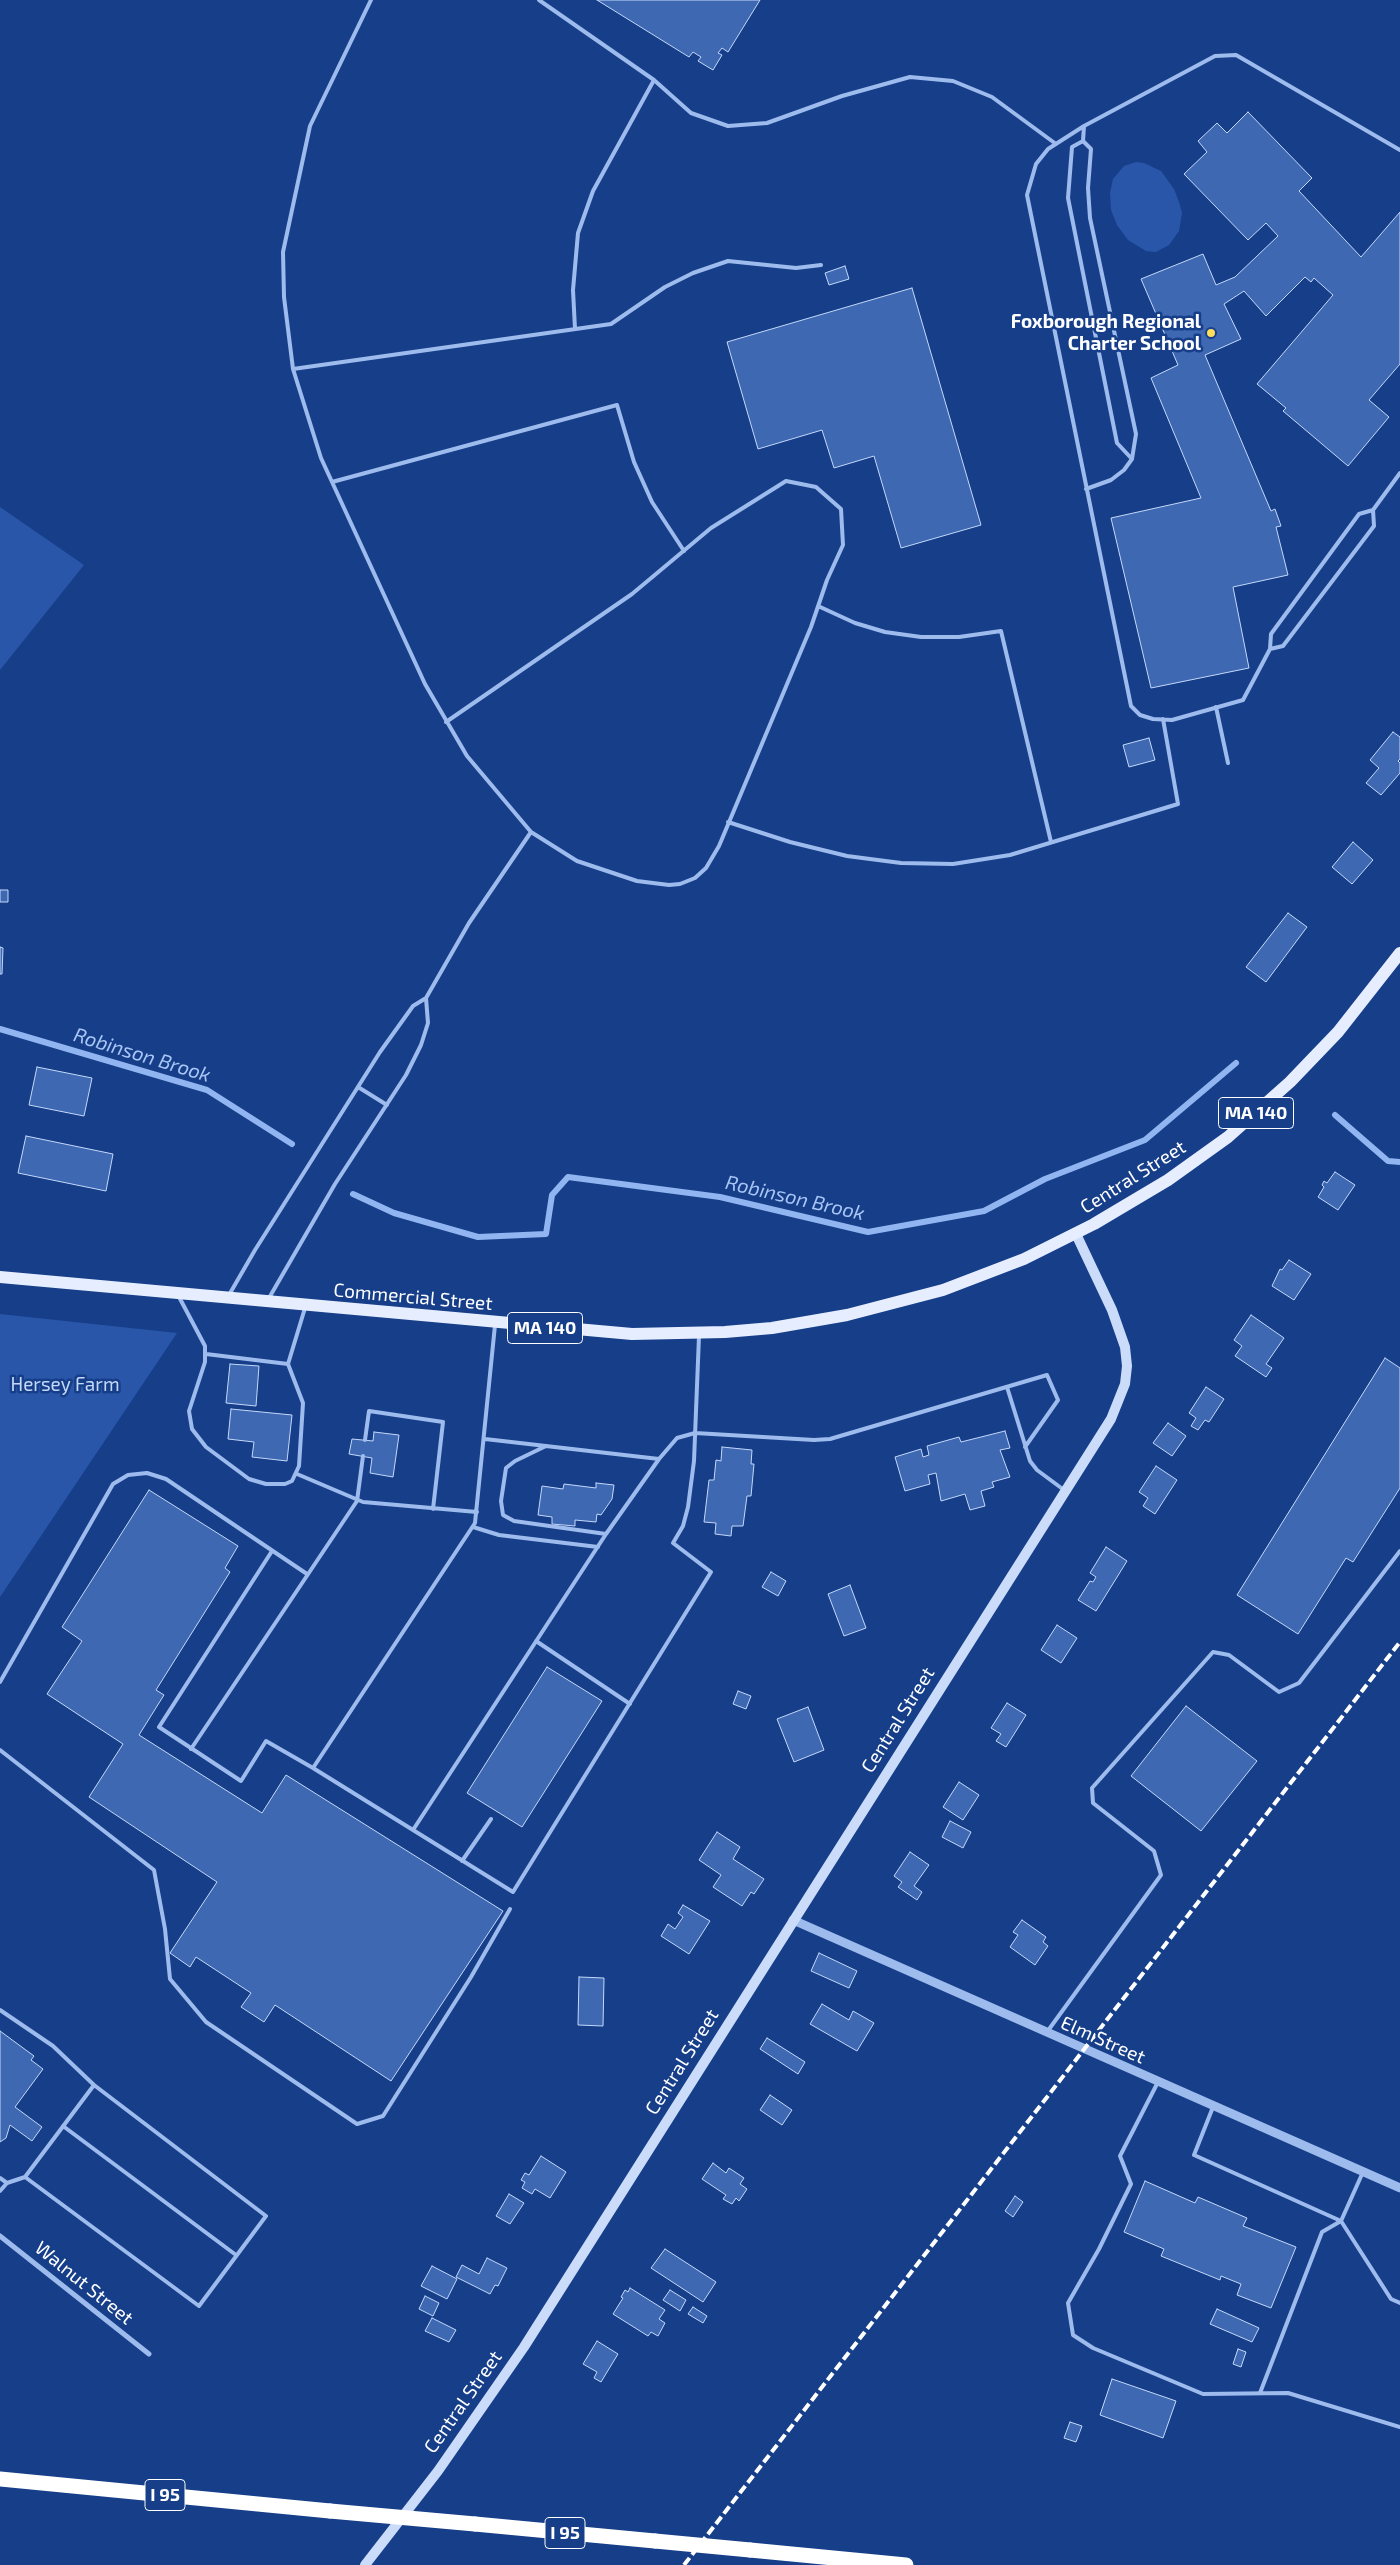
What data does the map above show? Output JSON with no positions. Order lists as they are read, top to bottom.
{
  "streets": {
    "highway": ["I 95"],
    "main road": ["MA 140", "Central Street", "Commercial Street"],
    "street": ["Elm Street", "Walnut Street"]
  },
  "crossings": [
    ["Central Street", "Commercial Street"],
    ["Central Street", "Elm Street"]
  ],
  "water": ["Robinson Brook"],
  "parks": ["Hersey Farm"],
  "places": ["Foxborough Regional Charter School"]
}
